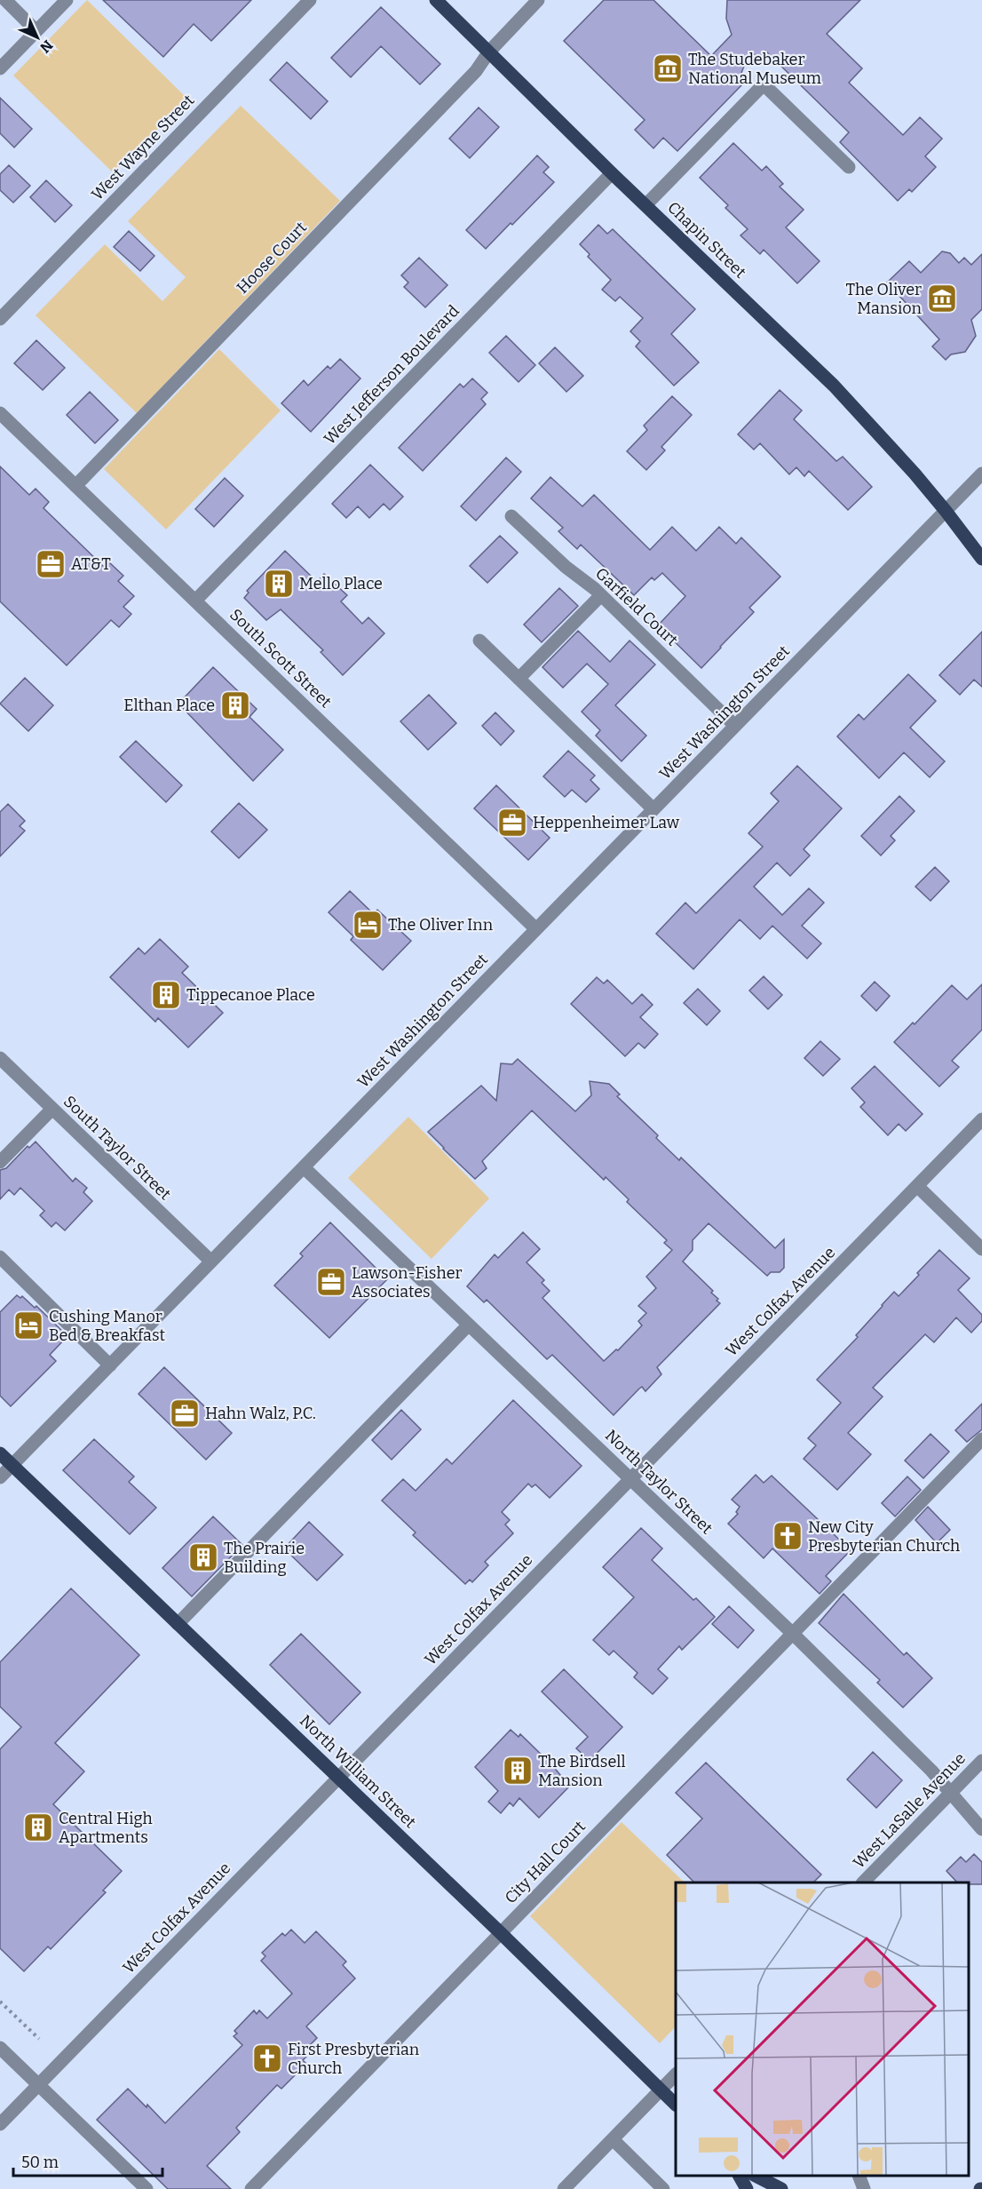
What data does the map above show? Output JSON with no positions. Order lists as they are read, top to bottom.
{
  "streets": {
    "main road": ["Chapin Street", "North William Street"],
    "street": [
      "West Wayne Street",
      "Hoose Court",
      "West Jefferson Boulevard",
      "Garfield Court",
      "South Scott Street",
      "West Washington Street",
      "South Taylor Street",
      "West Colfax Avenue",
      "North Taylor Street",
      "West LaSalle Avenue",
      "City Hall Court"
    ]
  },
  "crossings": [
    ["Chapin Street", "Hoose Court"],
    ["Chapin Street", "West Jefferson Boulevard"],
    ["Chapin Street", "West Washington Street"],
    ["Hoose Court", "South Scott Street"],
    ["West Jefferson Boulevard", "South Scott Street"],
    ["Garfield Court", "West Washington Street"],
    ["South Scott Street", "West Washington Street"],
    ["West Washington Street", "South Taylor Street"],
    ["West Washington Street", "North Taylor Street"],
    ["West Washington Street", "North William Street"],
    ["West Colfax Avenue", "North Taylor Street"],
    ["West Colfax Avenue", "North William Street"],
    ["North Taylor Street", "West LaSalle Avenue"],
    ["North Taylor Street", "City Hall Court"],
    ["North William Street", "City Hall Court"]
  ],
  "places": {
    "museum": ["The Studebaker National Museum", "The Oliver Mansion"],
    "office": [
      "AT&T",
      "Heppenheimer Law",
      "Lawson-Fisher Associates",
      "Hahn Walz, P.C."
    ],
    "building": [
      "Mello Place",
      "Elthan Place",
      "Tippecanoe Place",
      "The Prairie Building",
      "The Birdsell Mansion",
      "Central High Apartments"
    ],
    "hotel": ["The Oliver Inn", "Cushing Manor Bed & Breakfast"],
    "church": ["New City Presbyterian Church", "First Presbyterian Church"]
  },
  "scale_bar": "50 m",
  "north": "bottom right"
}
